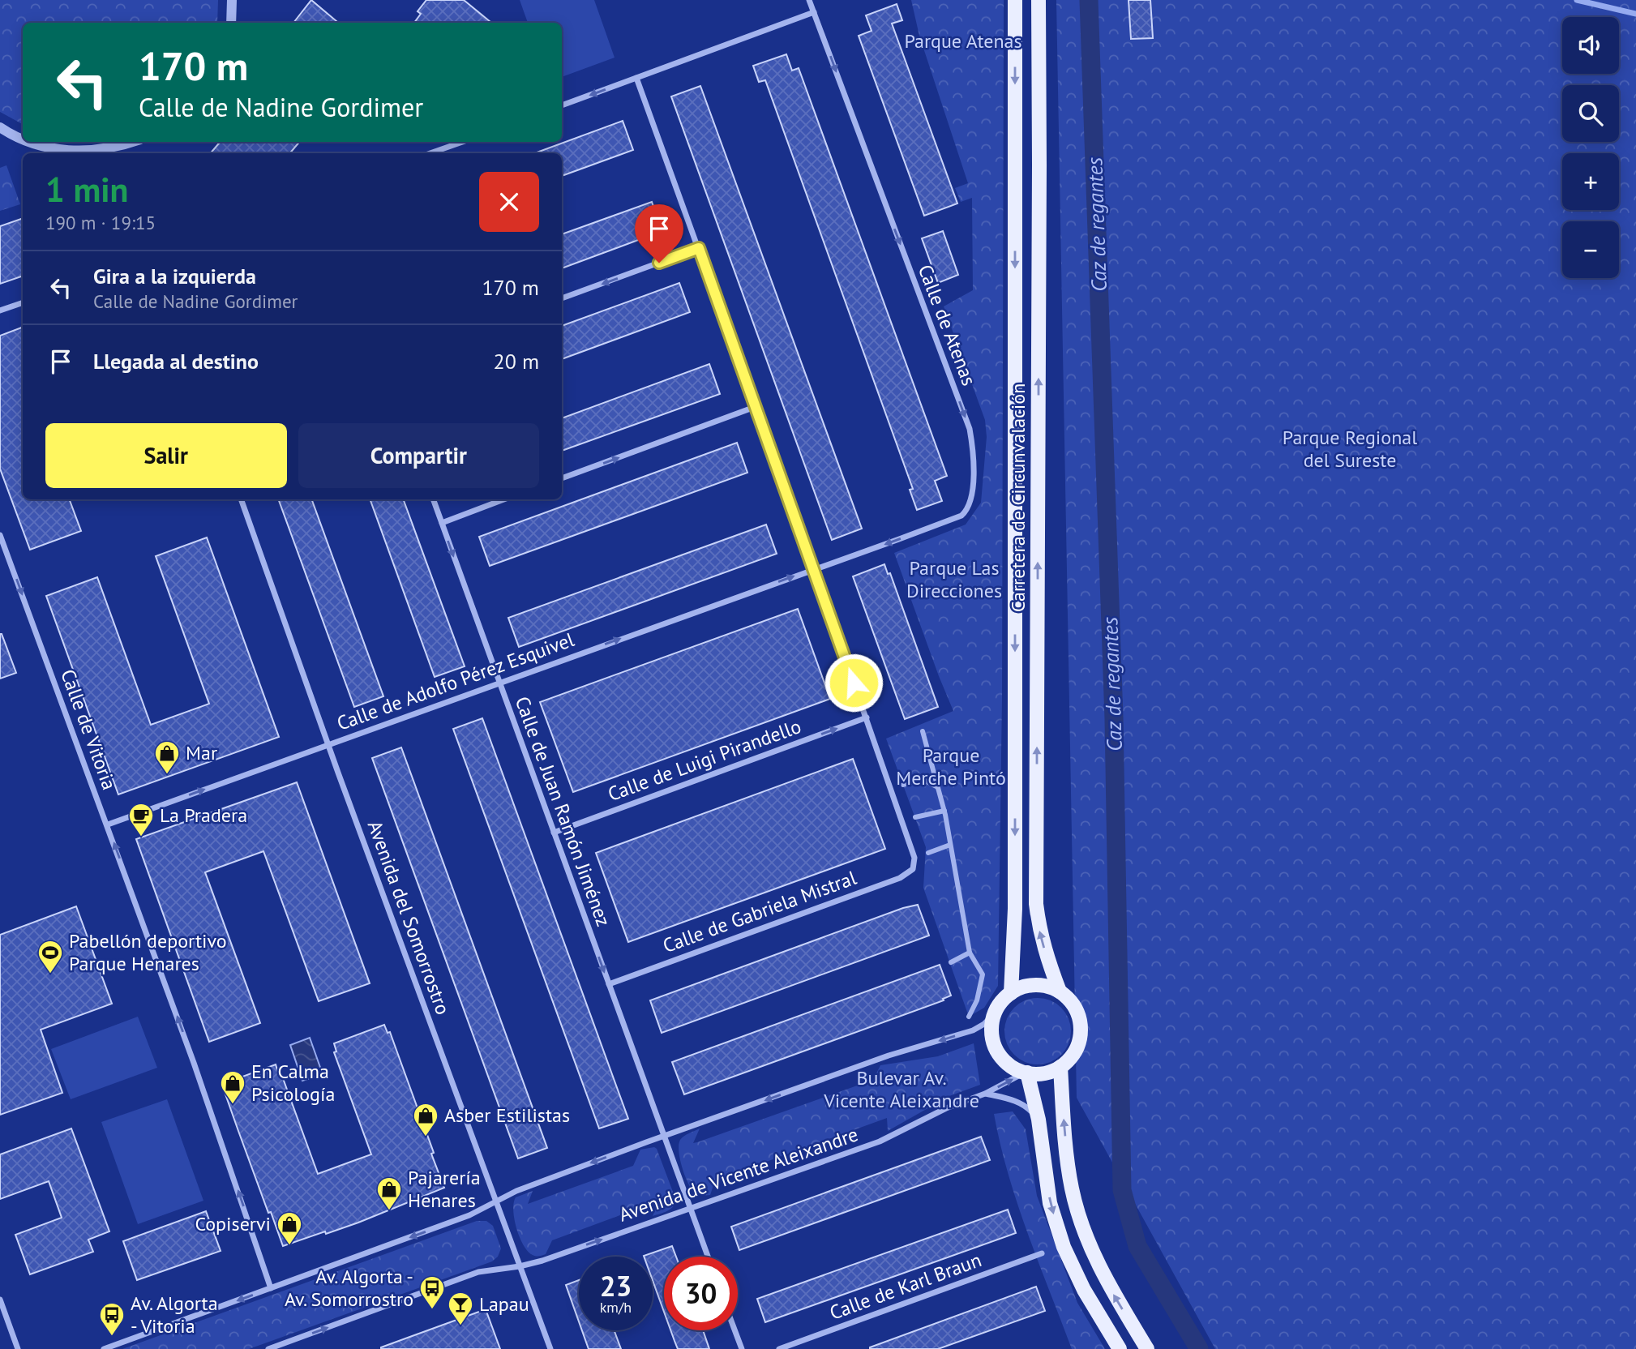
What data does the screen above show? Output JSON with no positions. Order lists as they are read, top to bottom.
{
  "streets": {
    "main road": ["Carretera de Circunvalación"],
    "street": [
      "Calle de Atenas",
      "Calle de Adolfo Pérez Esquivel",
      "Calle de Vitoria",
      "Calle de Luigi Pirandello",
      "Calle de Juan Ramón Jiménez",
      "Calle de Gabriela Mistral",
      "Avenida del Somorrostro",
      "Avenida de Vicente Aleixandre",
      "Calle de Karl Braun"
    ]
  },
  "crossings": [
    ["Calle de Atenas", "Calle de Adolfo Pérez Esquivel"],
    ["Carretera de Circunvalación", "Avenida de Vicente Aleixandre"],
    ["Calle de Adolfo Pérez Esquivel", "Calle de Vitoria"],
    ["Calle de Adolfo Pérez Esquivel", "Calle de Juan Ramón Jiménez"],
    ["Calle de Adolfo Pérez Esquivel", "Avenida del Somorrostro"],
    ["Calle de Luigi Pirandello", "Calle de Juan Ramón Jiménez"],
    ["Calle de Luigi Pirandello", "Calle de Gabriela Mistral"],
    ["Calle de Juan Ramón Jiménez", "Calle de Gabriela Mistral"],
    ["Calle de Juan Ramón Jiménez", "Avenida de Vicente Aleixandre"],
    ["Avenida del Somorrostro", "Avenida de Vicente Aleixandre"]
  ],
  "one_way": [
    "Calle de Atenas",
    "Calle de Adolfo Pérez Esquivel",
    "Calle de Luigi Pirandello",
    "Calle de Juan Ramón Jiménez",
    "Avenida de Vicente Aleixandre"
  ],
  "water": ["Caz de regantes"],
  "parks": [
    "Parque Atenas",
    "Parque Regional del Sureste",
    "Parque Las Direcciones",
    "Parque Merche Pintó",
    "Bulevar Av. Vicente Aleixandre"
  ],
  "places": {
    "shop": [
      "Mar",
      "En Calma Psicología",
      "Asber Estilistas",
      "Pajarería Henares",
      "Copiservi"
    ],
    "cafe": ["La Pradera"],
    "sports": ["Pabellón deportivo Parque Henares"],
    "bus stop": ["Av. Algorta - Av. Somorrostro", "Av. Algorta - Vitoria"],
    "bar": ["Lapau"]
  },
  "page": {
    "map_buttons": ["+", "−"],
    "turn": ["170 m", "Calle de Nadine Gordimer"],
    "heading": ["1 min", "190 m · 19:15"],
    "list": [
      {
        "name": "Gira a la izquierda",
        "note": "Calle de Nadine Gordimer",
        "value": "170 m"
      },
      {
        "name": "Llegada al destino",
        "value": "20 m"
      }
    ],
    "buttons": ["Salir", "Compartir"],
    "speed": "23 km/h",
    "limit": "30"
  }
}
